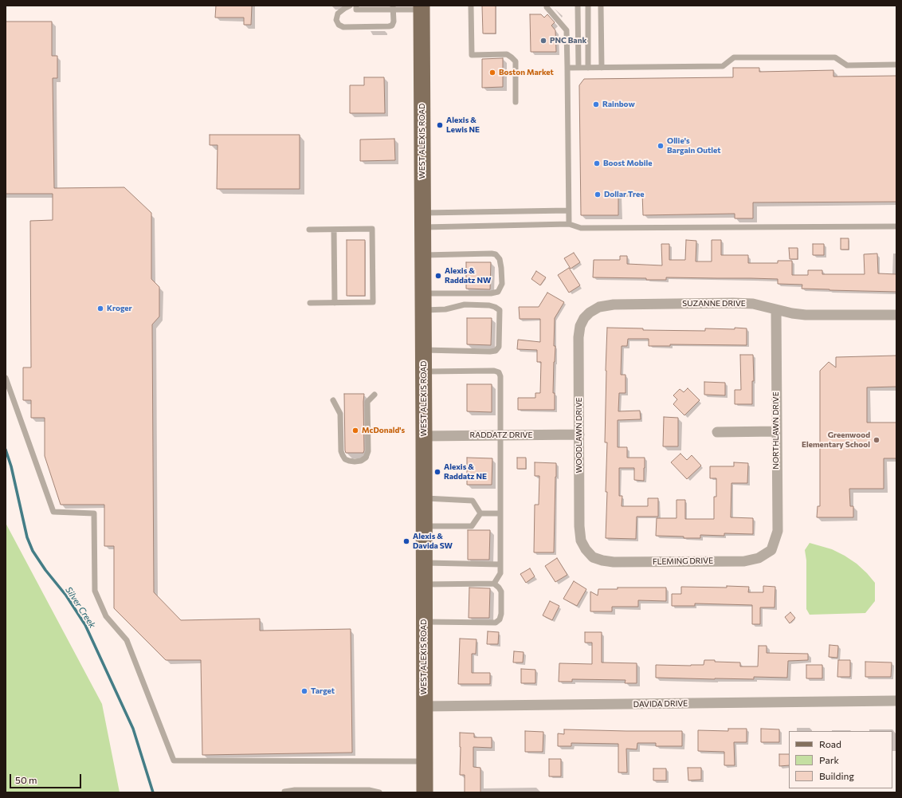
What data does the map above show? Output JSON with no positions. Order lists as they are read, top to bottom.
{
  "streets": {
    "main road": ["WEST ALEXIS ROAD"],
    "street": [
      "SUZANNE DRIVE",
      "NORTHLAWN DRIVE",
      "RADDATZ DRIVE",
      "WOODLAWN DRIVE",
      "FLEMING DRIVE",
      "DAVIDA DRIVE"
    ]
  },
  "crossings": [
    ["WEST ALEXIS ROAD", "RADDATZ DRIVE"],
    ["WEST ALEXIS ROAD", "DAVIDA DRIVE"],
    ["SUZANNE DRIVE", "NORTHLAWN DRIVE"],
    ["SUZANNE DRIVE", "WOODLAWN DRIVE"],
    ["NORTHLAWN DRIVE", "FLEMING DRIVE"],
    ["RADDATZ DRIVE", "WOODLAWN DRIVE"],
    ["WOODLAWN DRIVE", "FLEMING DRIVE"]
  ],
  "water": ["Silver Creek"],
  "places": [
    "PNC Bank",
    "Boston Market",
    "Rainbow",
    "Alexis & Lewis NE",
    "Ollie's Bargain Outlet",
    "Boost Mobile",
    "Dollar Tree",
    "Alexis & Raddatz NW",
    "Kroger",
    "McDonald's",
    "Greenwood Elementary School",
    "Alexis & Raddatz NE",
    "Alexis & Davida SW",
    "Target"
  ],
  "legend": ["Road", "Park", "Building"],
  "scale_bar": "50 m"
}
